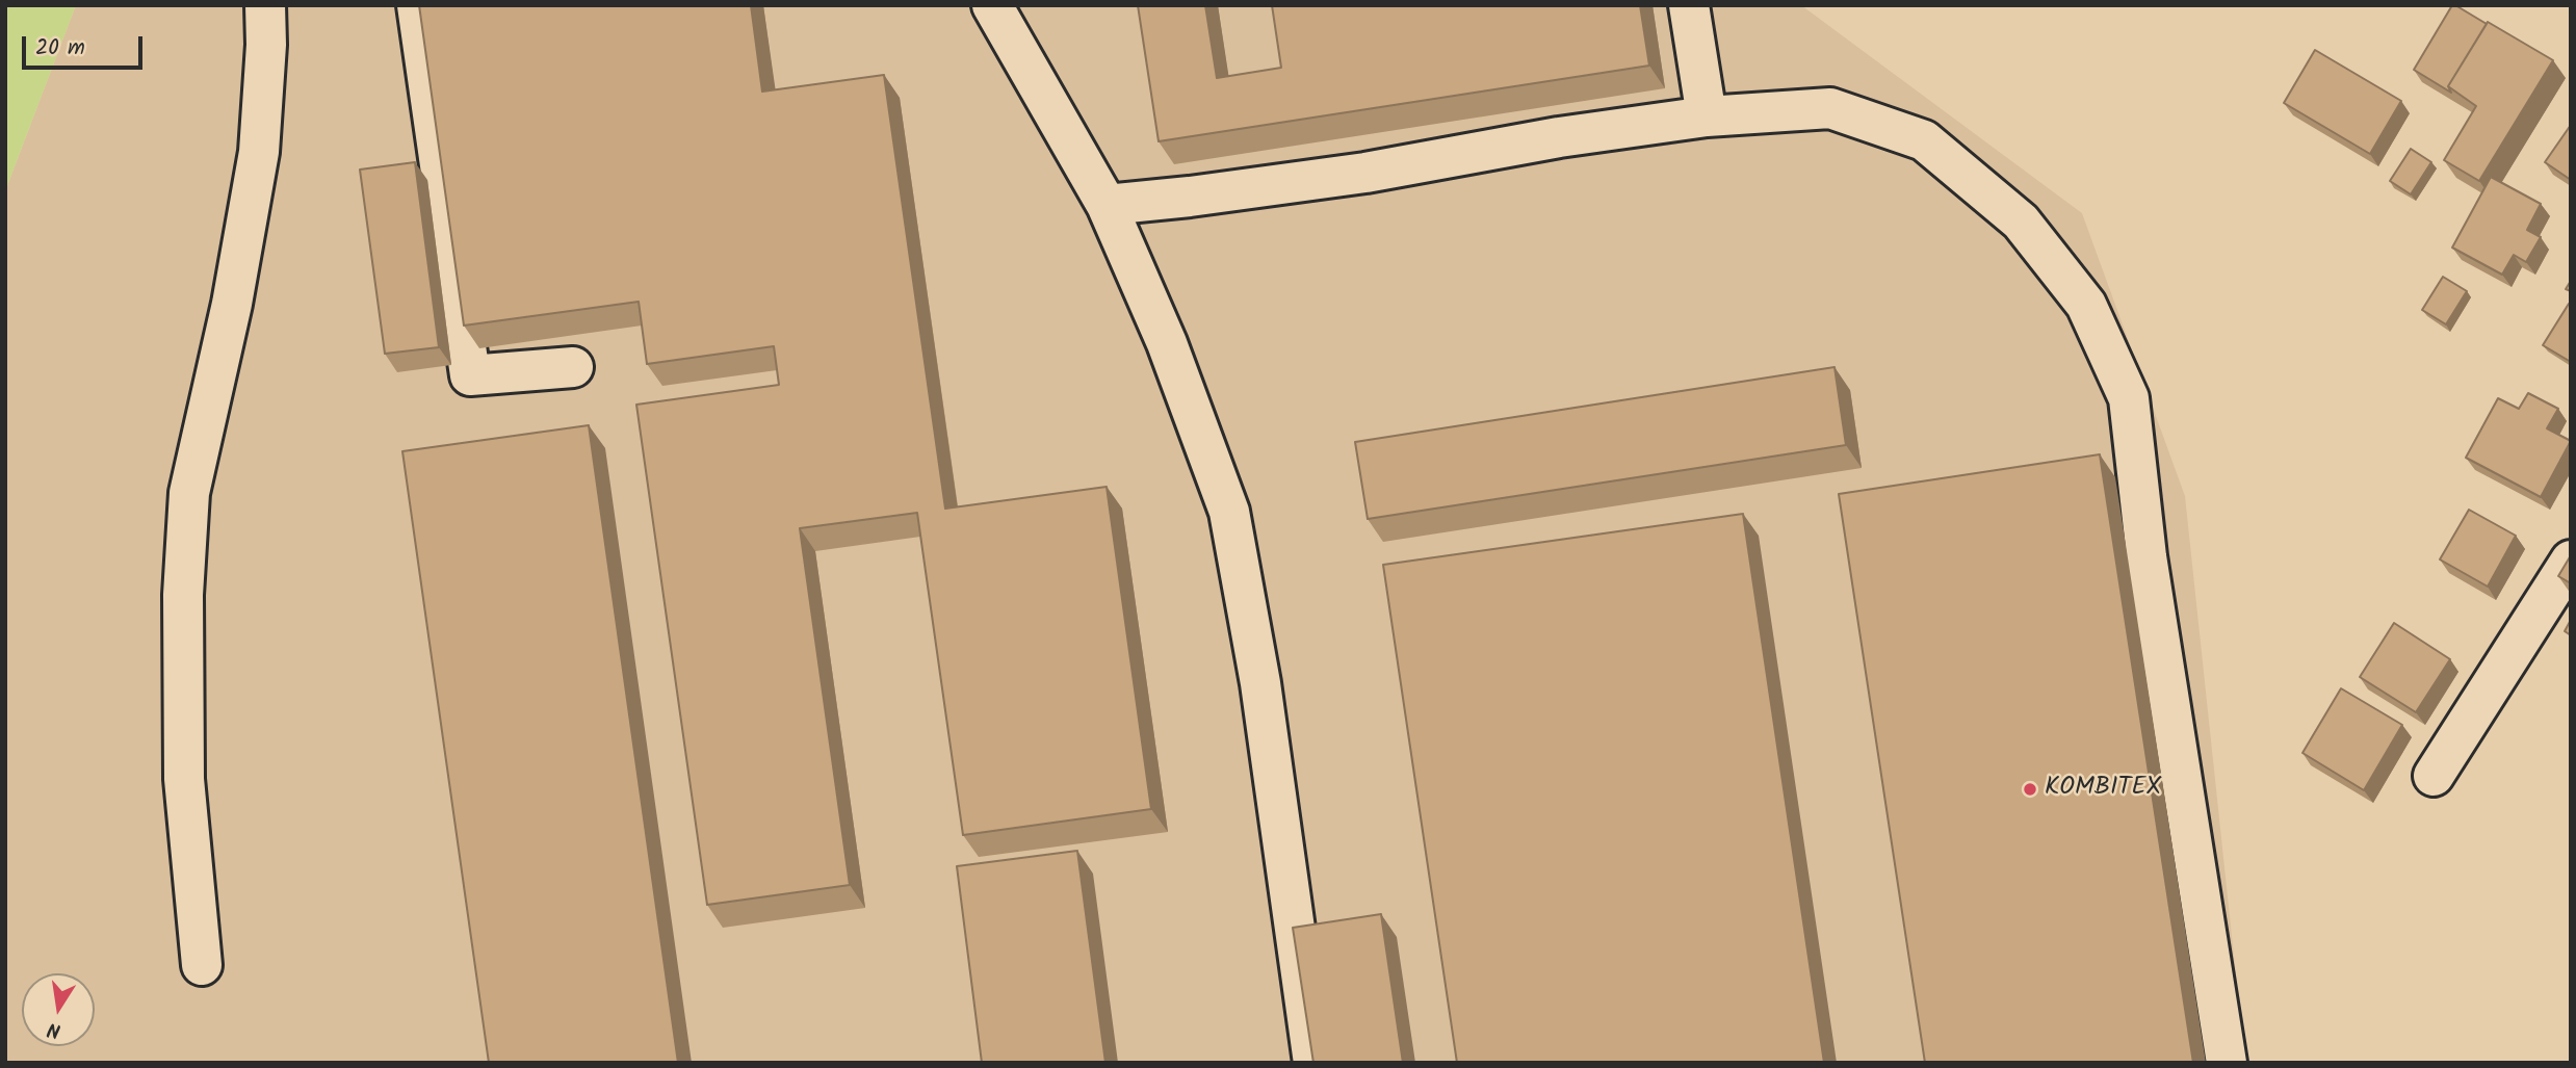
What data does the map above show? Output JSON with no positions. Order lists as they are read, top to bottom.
{
  "places": ["KOMBITEX"],
  "scale_bar": "20 m",
  "north": "bottom"
}
